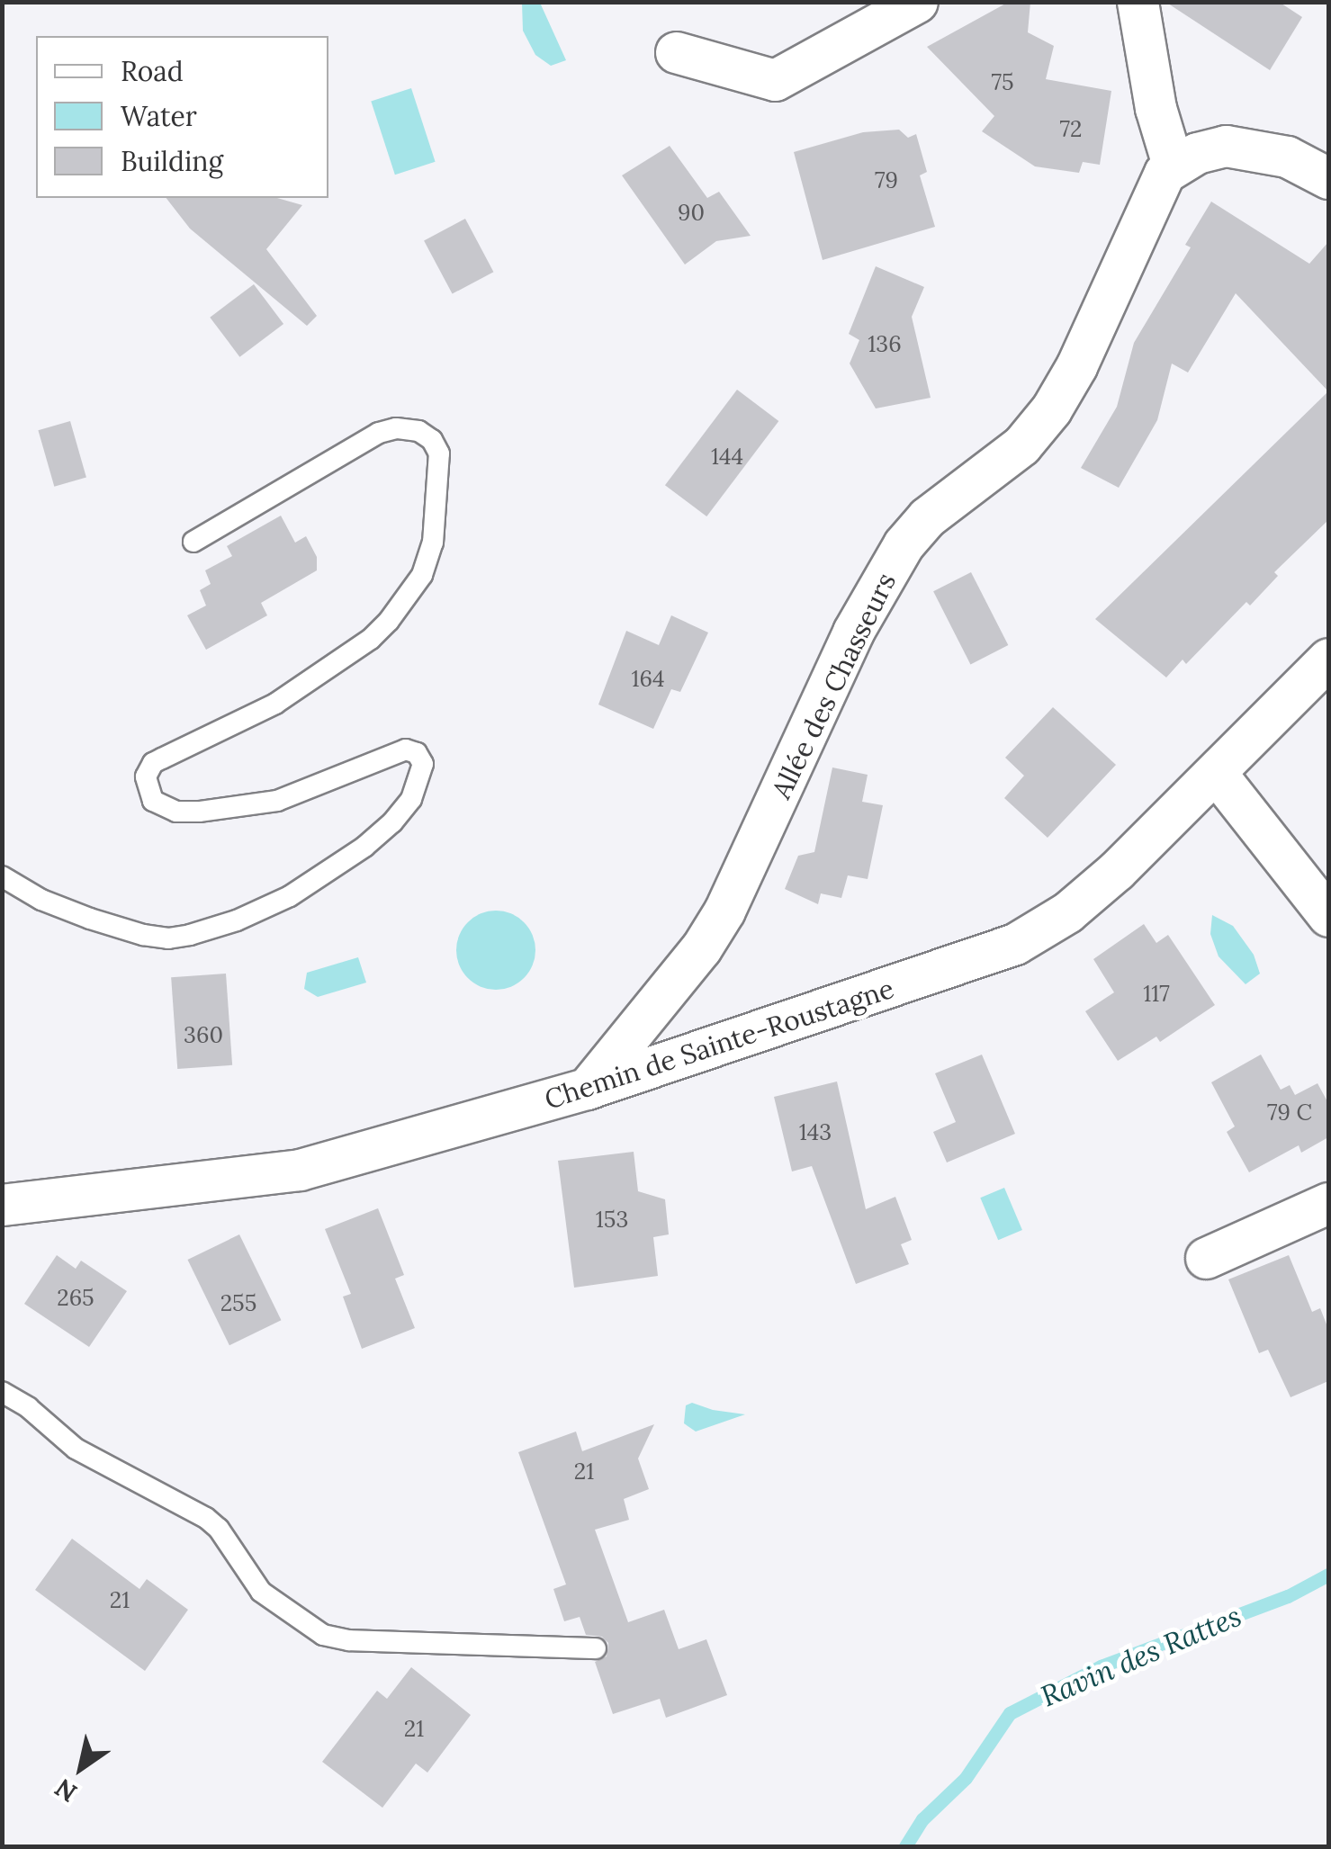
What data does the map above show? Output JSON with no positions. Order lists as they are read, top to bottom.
{
  "streets": {
    "street": ["Allée des Chasseurs", "Chemin de Sainte-Roustagne"]
  },
  "crossings": [
    ["Allée des Chasseurs", "Chemin de Sainte-Roustagne"]
  ],
  "water": ["Ravin des Rattes"],
  "house_numbers": [
    "75",
    "72",
    "79",
    "90",
    "136",
    "144",
    "164",
    "117",
    "360",
    "79 C",
    "143",
    "153",
    "265",
    "255",
    "21",
    "21",
    "21"
  ],
  "legend": ["Road", "Water", "Building"],
  "north": "bottom left"
}
